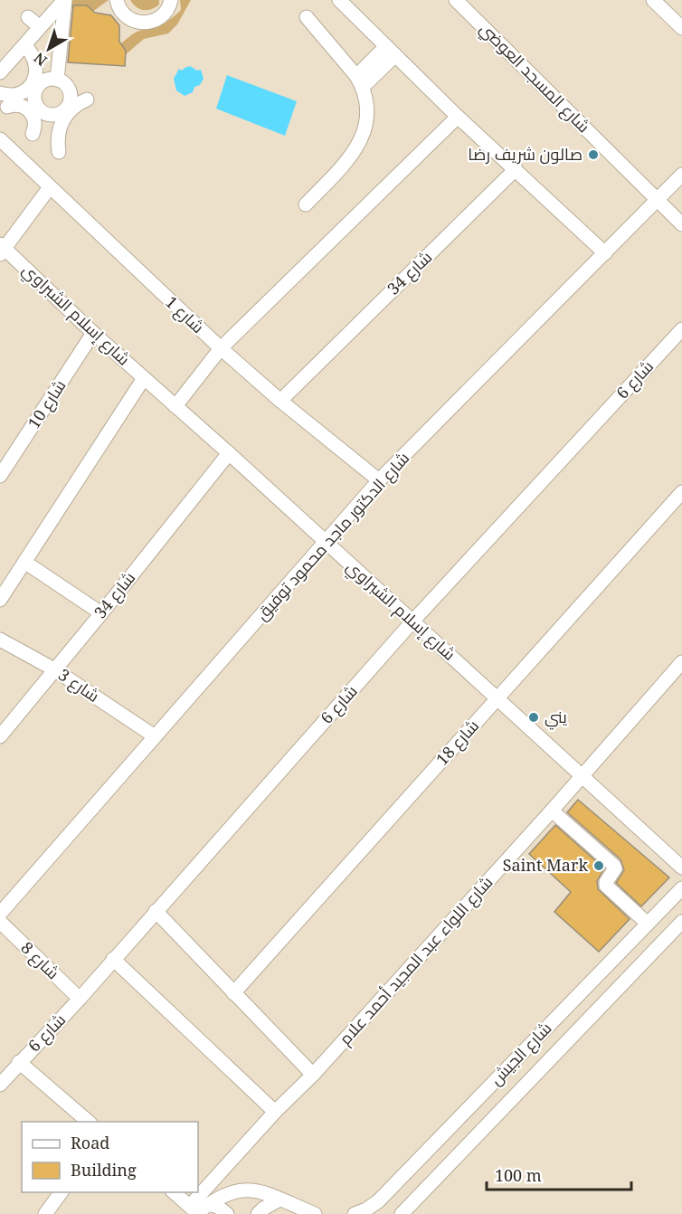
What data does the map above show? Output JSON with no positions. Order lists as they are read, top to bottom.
{
  "streets": {
    "street": [
      "شارع المسجد العوضي",
      "شارع 34",
      "شارع إسلام الشبراوي",
      "شارع 1",
      "شارع 6",
      "شارع 10",
      "شارع الدكتور ماجد محمود توفيق",
      "شارع 3",
      "شارع 18",
      "شارع 8",
      "شارع اللواء عبد المجيد أحمد علام",
      "شارع الجيش"
    ]
  },
  "crossings": [
    ["شارع المسجد العوضي", "شارع الدكتور ماجد محمود توفيق"],
    ["شارع 34", "شارع إسلام الشبراوي"],
    ["شارع 34", "شارع 1"],
    ["شارع 34", "شارع 3"],
    ["شارع إسلام الشبراوي", "شارع 6"],
    ["شارع إسلام الشبراوي", "شارع 10"],
    ["شارع إسلام الشبراوي", "شارع الدكتور ماجد محمود توفيق"],
    ["شارع إسلام الشبراوي", "شارع 18"],
    ["شارع إسلام الشبراوي", "شارع اللواء عبد المجيد أحمد علام"],
    ["شارع 1", "شارع الدكتور ماجد محمود توفيق"],
    ["شارع 6", "شارع 8"],
    ["شارع الدكتور ماجد محمود توفيق", "شارع 3"]
  ],
  "places": ["صالون شريف رضا", "يني", "Saint Mark"],
  "legend": ["Road", "Building"],
  "scale_bar": "100 m",
  "north": "bottom left"
}
